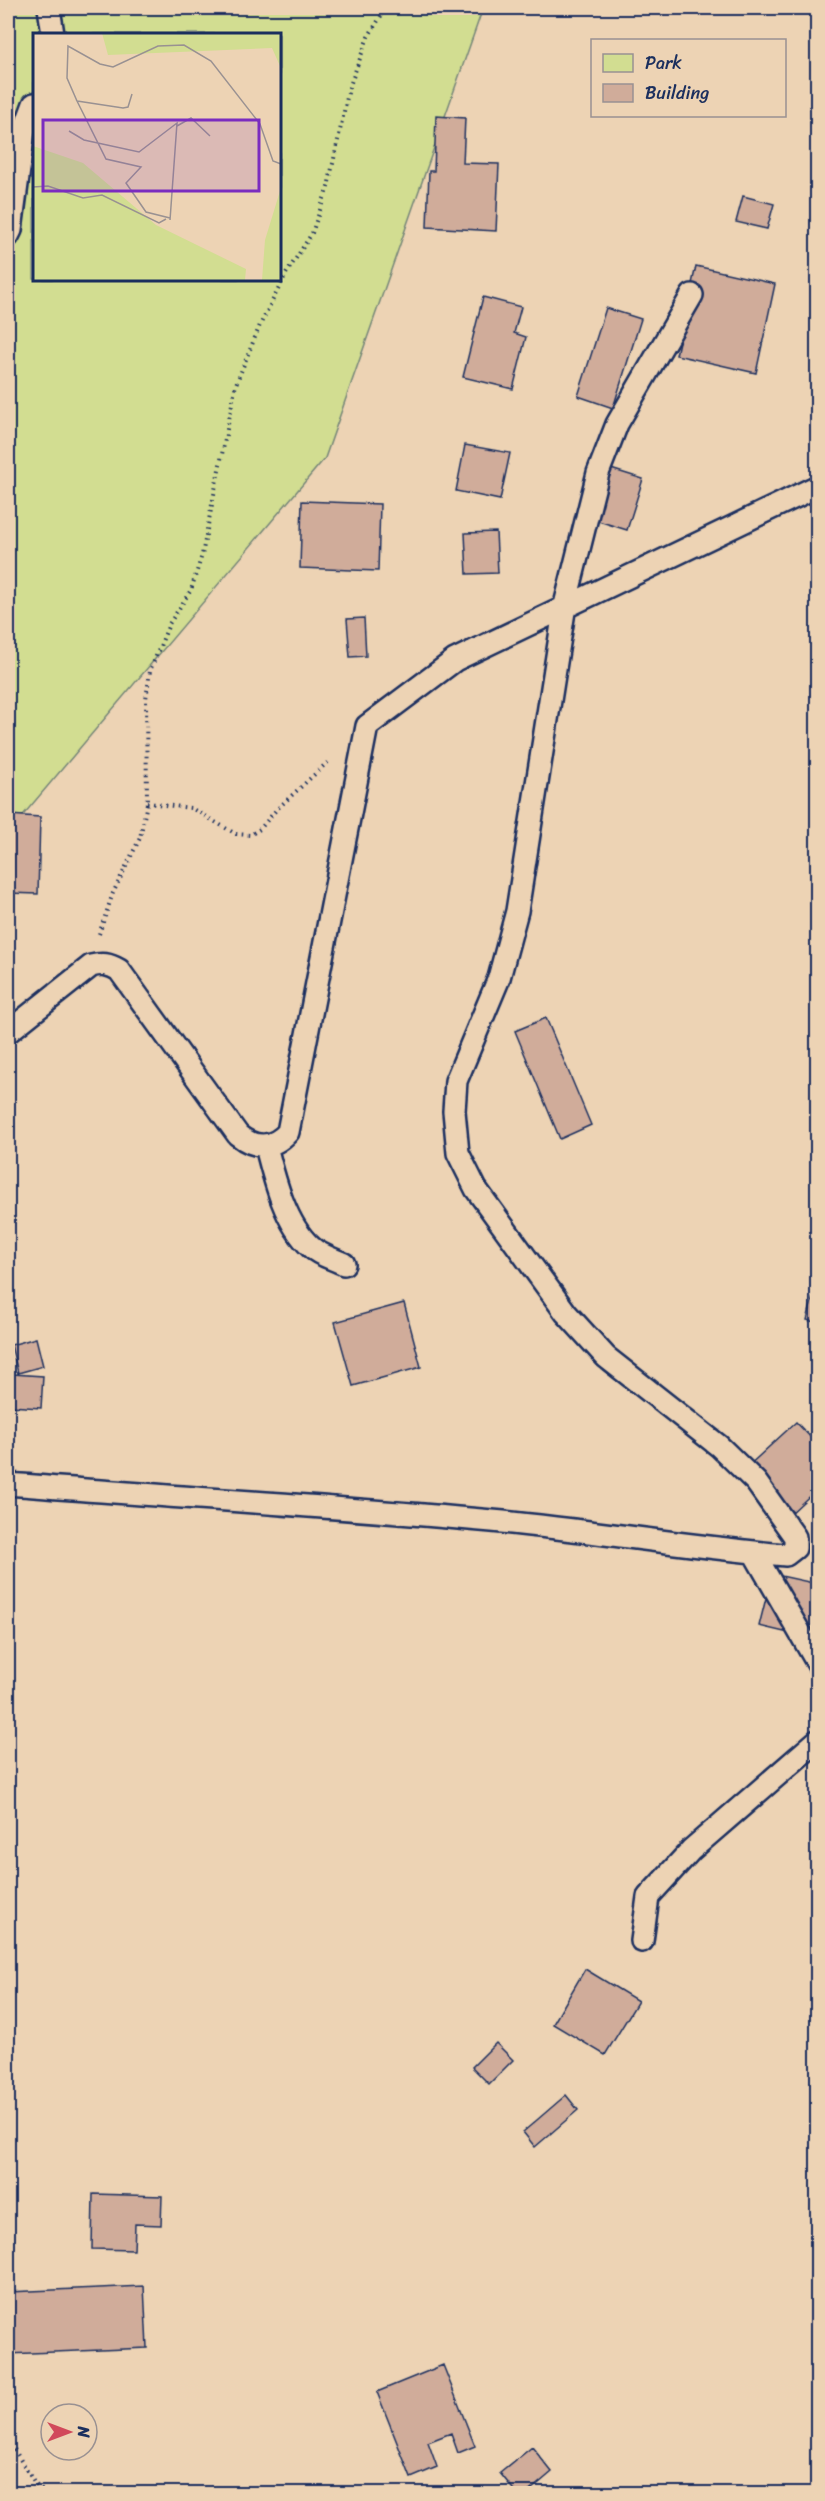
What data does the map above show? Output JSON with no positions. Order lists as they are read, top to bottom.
{
  "legend": ["Park", "Building"],
  "north": "right"
}
